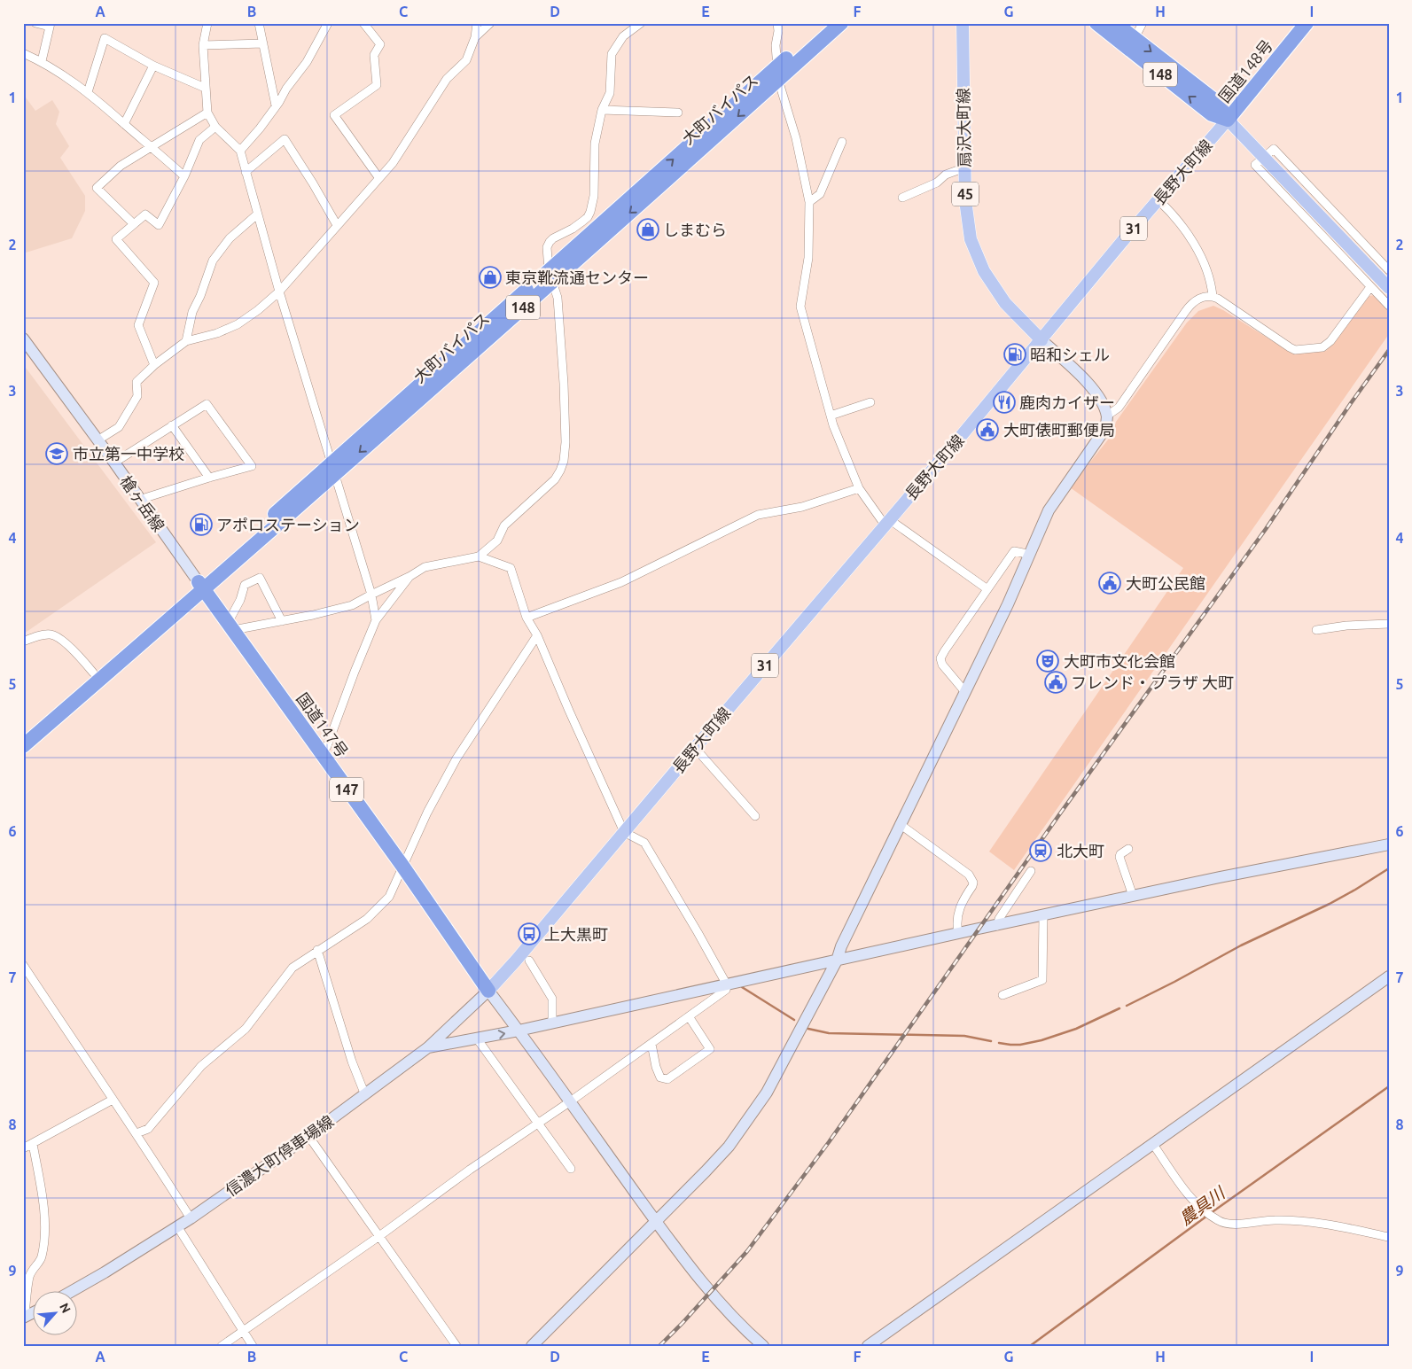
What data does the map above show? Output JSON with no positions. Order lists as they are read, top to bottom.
{
  "streets": {
    "highway": [
      "国道148号",
      "148",
      "大町バイパス",
      "国道147号",
      "147"
    ],
    "main road": [
      "扇沢大町線",
      "長野大町線",
      "45",
      "31"
    ],
    "street": ["槍ヶ岳線", "信濃大町停車場線"]
  },
  "crossings": [
    ["国道148号", "148"],
    ["国道148号", "長野大町線"],
    ["148", "長野大町線"],
    ["大町バイパス", "槍ヶ岳線"],
    ["大町バイパス", "国道147号"],
    ["扇沢大町線", "長野大町線"],
    ["長野大町線", "国道147号"],
    ["長野大町線", "信濃大町停車場線"],
    ["槍ヶ岳線", "国道147号"],
    ["国道147号", "信濃大町停車場線"]
  ],
  "water": ["農具川"],
  "places": {
    "shop": ["しまむら", "東京靴流通センター"],
    "fuel station": ["昭和シェル", "アポロステーション"],
    "restaurant": ["鹿肉カイザー"],
    "public building": ["大町俵町郵便局", "大町公民館", "フレンド・プラザ 大町"],
    "school or university": ["市立第一中学校"],
    "theatre": ["大町市文化会館"],
    "station": ["北大町"],
    "bus stop": ["上大黒町"]
  },
  "north": "top right",
  "grid": {
    "columns": [
      "A",
      "B",
      "C",
      "D",
      "E",
      "F",
      "G",
      "H",
      "I"
    ],
    "rows": [
      "1",
      "2",
      "3",
      "4",
      "5",
      "6",
      "7",
      "8",
      "9"
    ]
  }
}
